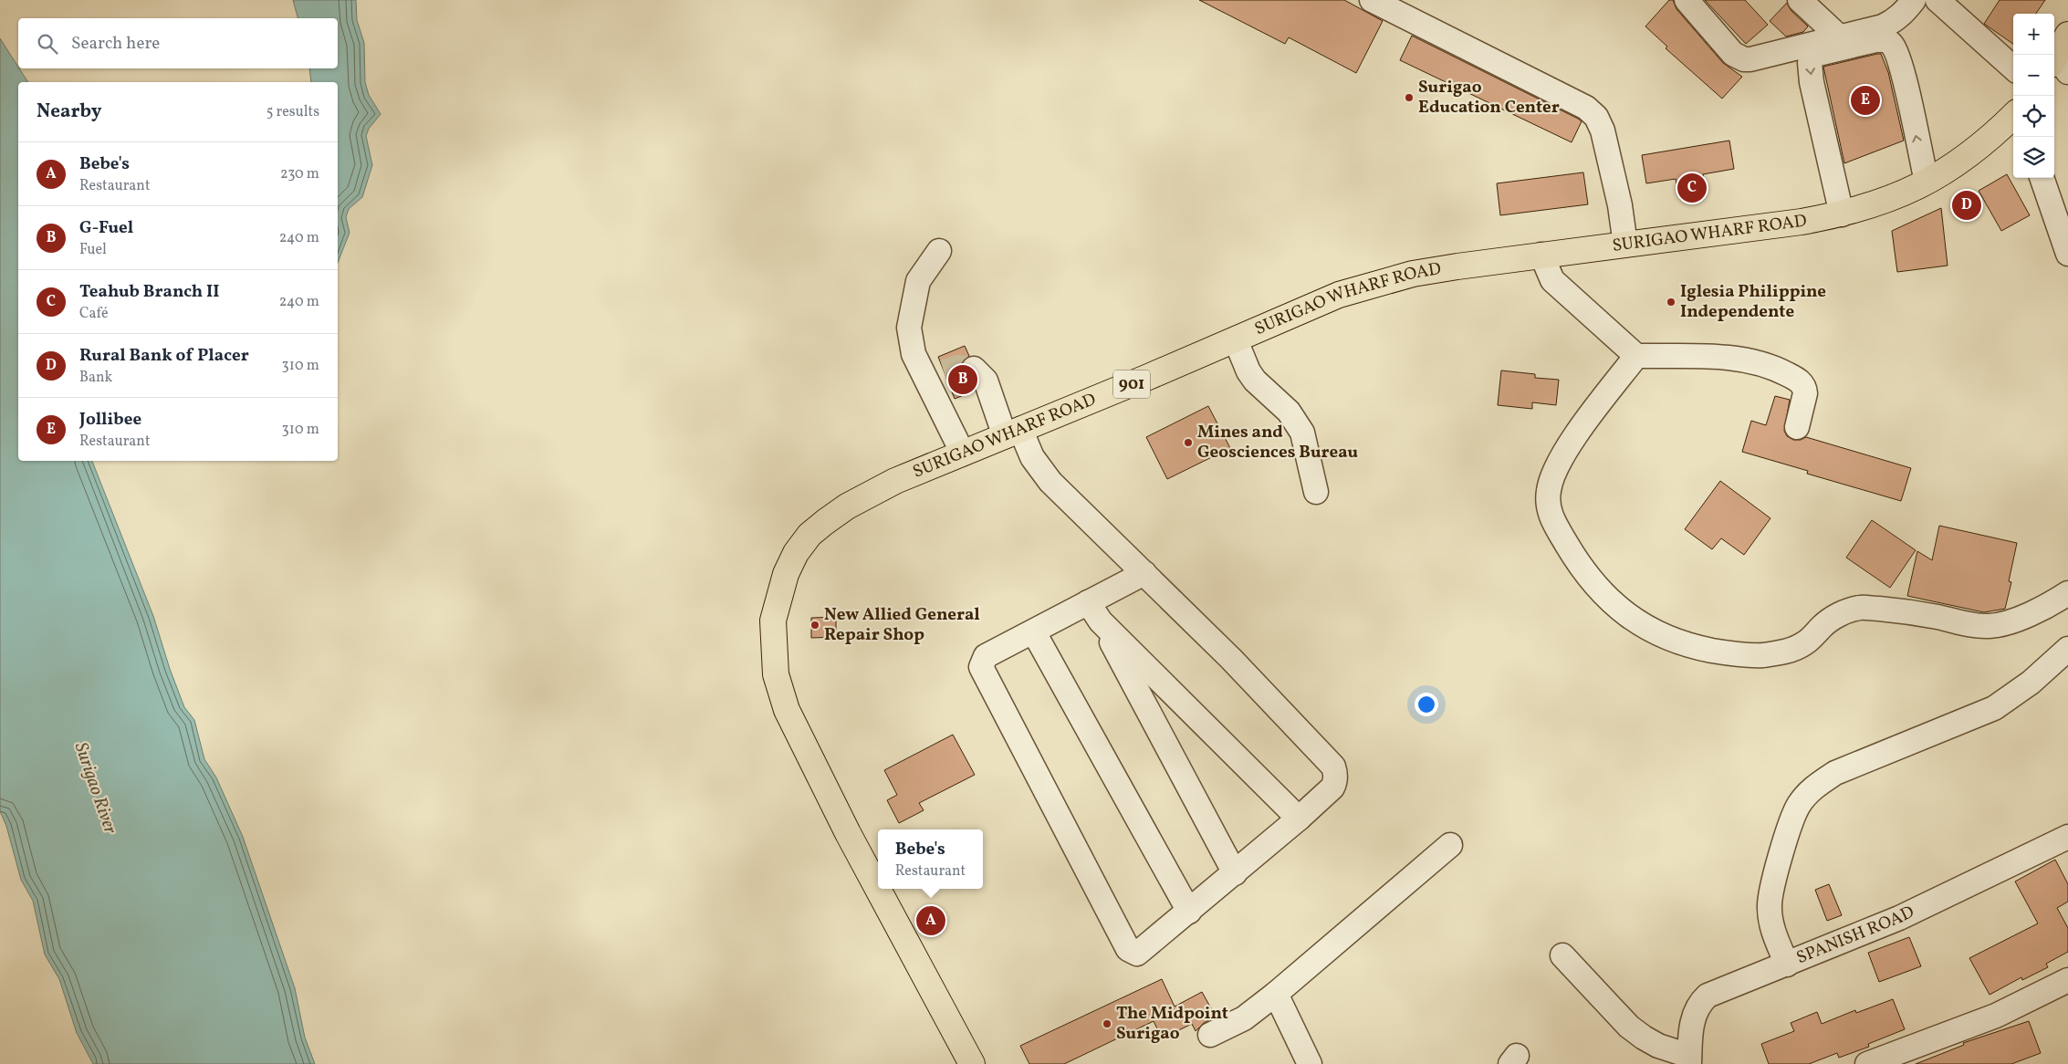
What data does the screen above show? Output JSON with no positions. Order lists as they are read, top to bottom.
{
  "streets": {
    "main road": ["SURIGAO WHARF ROAD", "901"],
    "street": ["SPANISH ROAD"]
  },
  "water": ["Surigao River"],
  "places": [
    "Surigao Education Center",
    "Iglesia Philippine Independente",
    "Mines and Geosciences Bureau",
    "New Allied General Repair Shop",
    "The Midpoint Surigao"
  ],
  "page": {
    "map_buttons": ["+", "−"],
    "search": "Search here",
    "heading": ["Nearby", "5 results"],
    "pins": [
      "E",
      "C",
      "D",
      "B",
      "A"
    ],
    "list": [
      {
        "mark": "A",
        "name": "Bebe's",
        "note": "Restaurant",
        "value": "230 m"
      },
      {
        "mark": "B",
        "name": "G-Fuel",
        "note": "Fuel",
        "value": "240 m"
      },
      {
        "mark": "C",
        "name": "Teahub Branch II",
        "note": "Café",
        "value": "240 m"
      },
      {
        "mark": "D",
        "name": "Rural Bank of Placer",
        "note": "Bank",
        "value": "310 m"
      },
      {
        "mark": "E",
        "name": "Jollibee",
        "note": "Restaurant",
        "value": "310 m"
      }
    ],
    "popup": ["Bebe's", "Restaurant"]
  }
}
